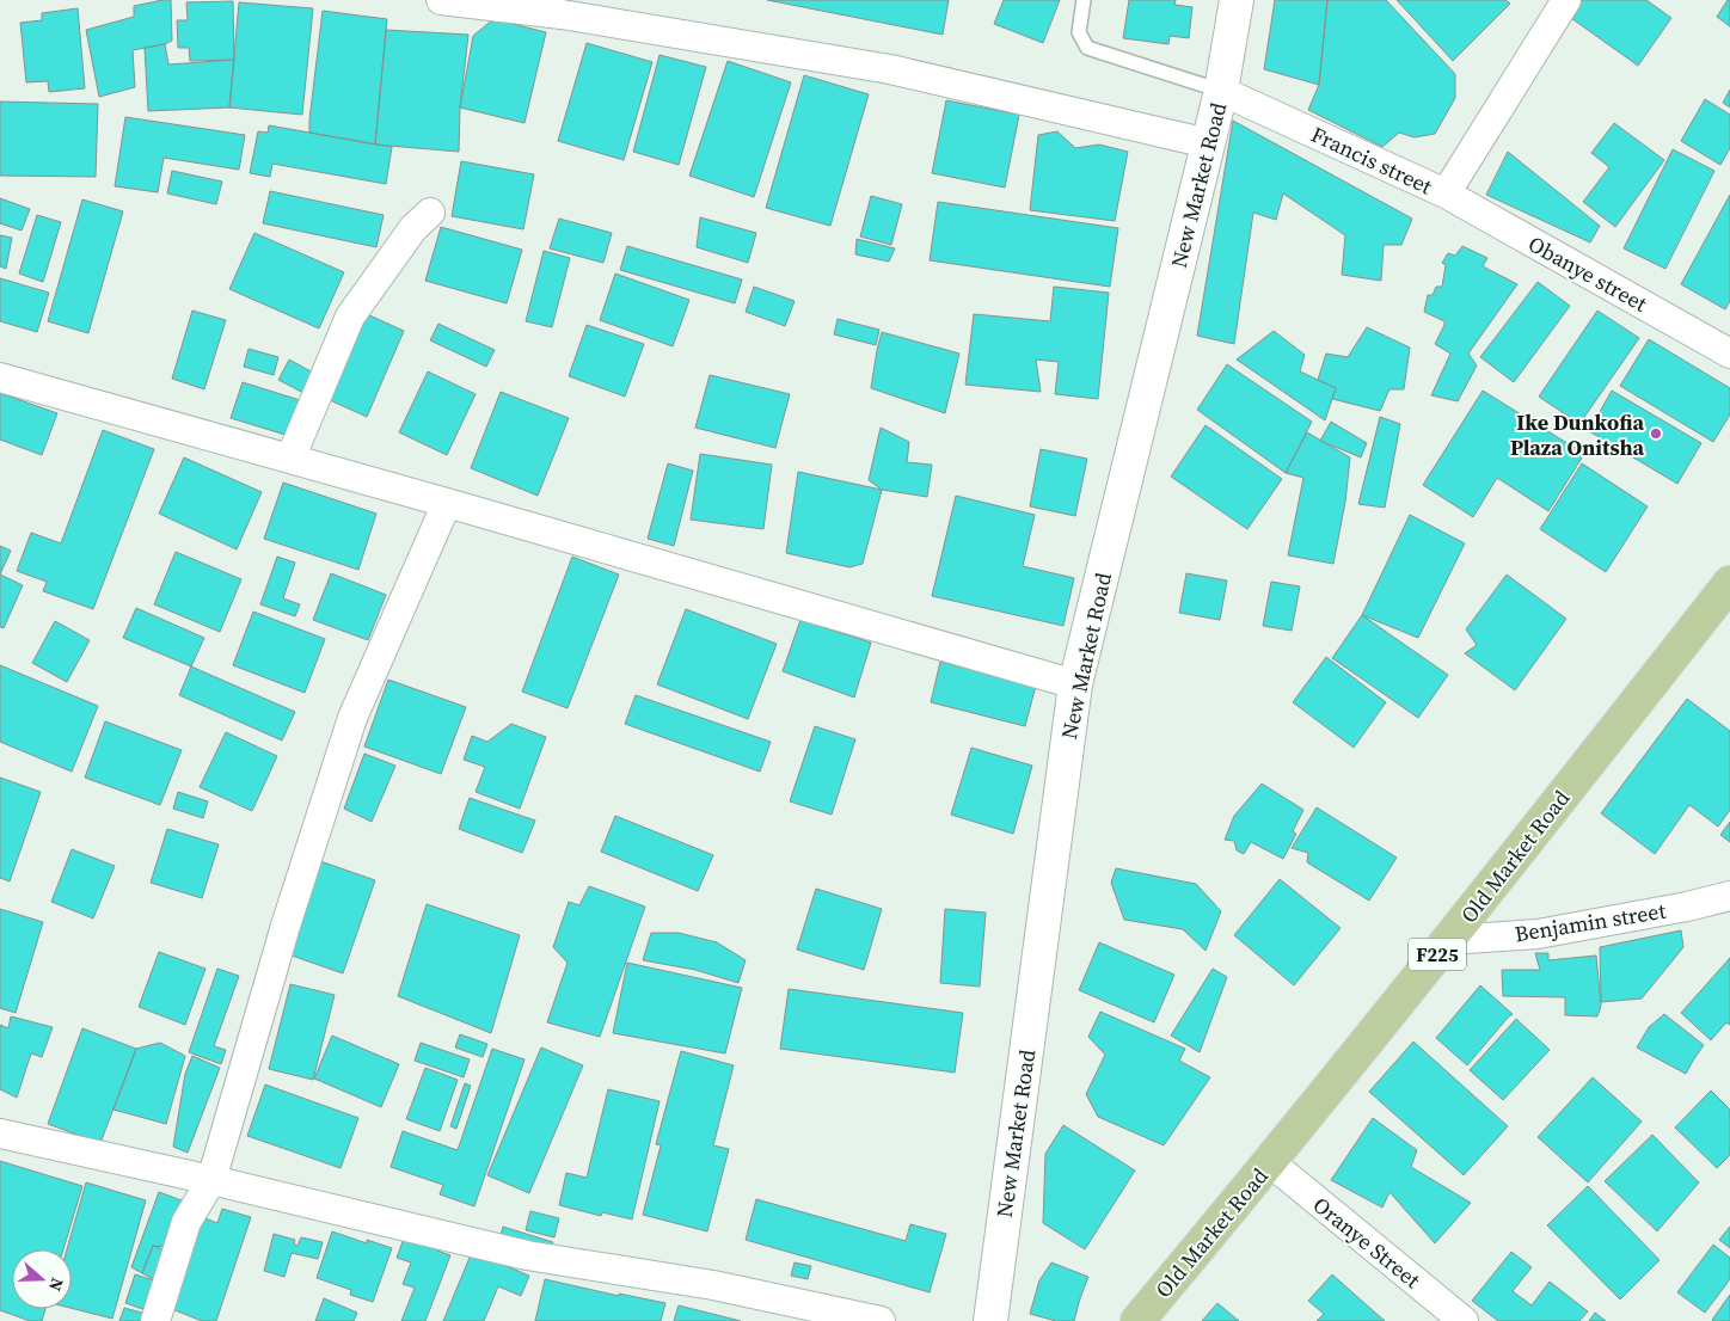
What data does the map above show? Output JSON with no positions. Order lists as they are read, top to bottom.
{
  "streets": {
    "main road": ["Old Market Road", "F225"],
    "street": [
      "Francis street",
      "New Market Road",
      "Obanye street",
      "Benjamin street",
      "Oranye Street"
    ]
  },
  "crossings": [
    ["Francis street", "New Market Road"],
    ["Francis street", "Obanye street"],
    ["Old Market Road", "Benjamin street"],
    ["Old Market Road", "Oranye Street"]
  ],
  "places": ["Ike Dunkofia Plaza Onitsha"],
  "north": "right"
}
